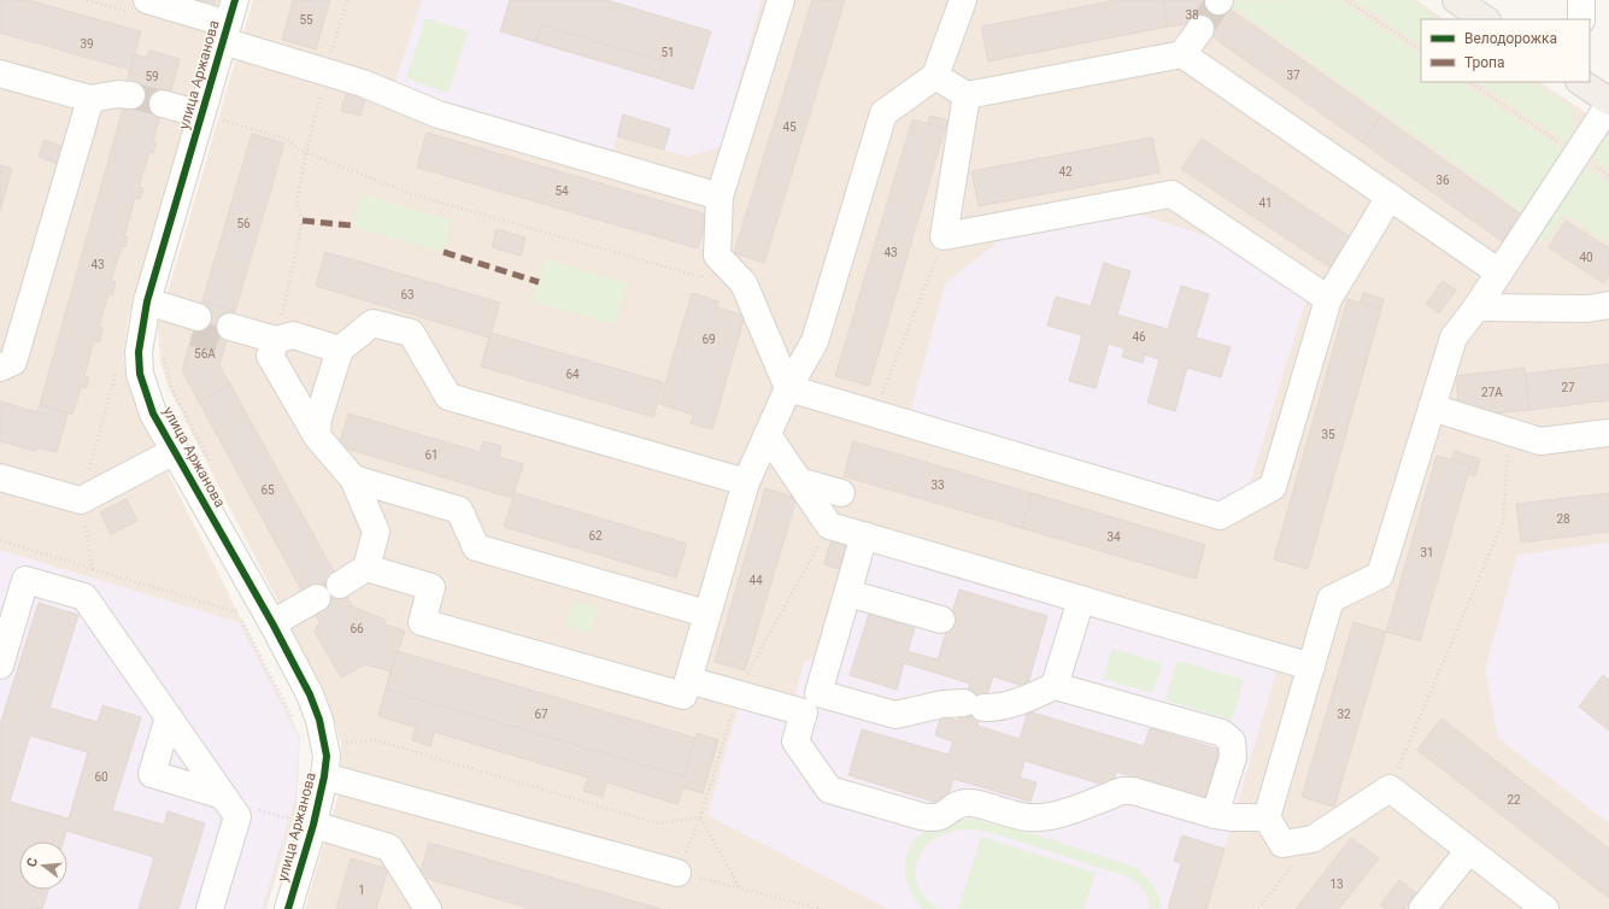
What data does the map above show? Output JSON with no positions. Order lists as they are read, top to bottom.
{
  "streets": {
    "street": ["улица Аржанова"]
  },
  "house_numbers": [
    "38",
    "55",
    "39",
    "51",
    "37",
    "59",
    "45",
    "42",
    "36",
    "54",
    "41",
    "56",
    "43",
    "40",
    "43",
    "63",
    "46",
    "69",
    "56А",
    "64",
    "27",
    "27А",
    "35",
    "61",
    "33",
    "65",
    "28",
    "62",
    "34",
    "31",
    "44",
    "66",
    "67",
    "32",
    "60",
    "22",
    "13",
    "1"
  ],
  "legend": ["Велодорожка", "Тропа"],
  "north": "left"
}
